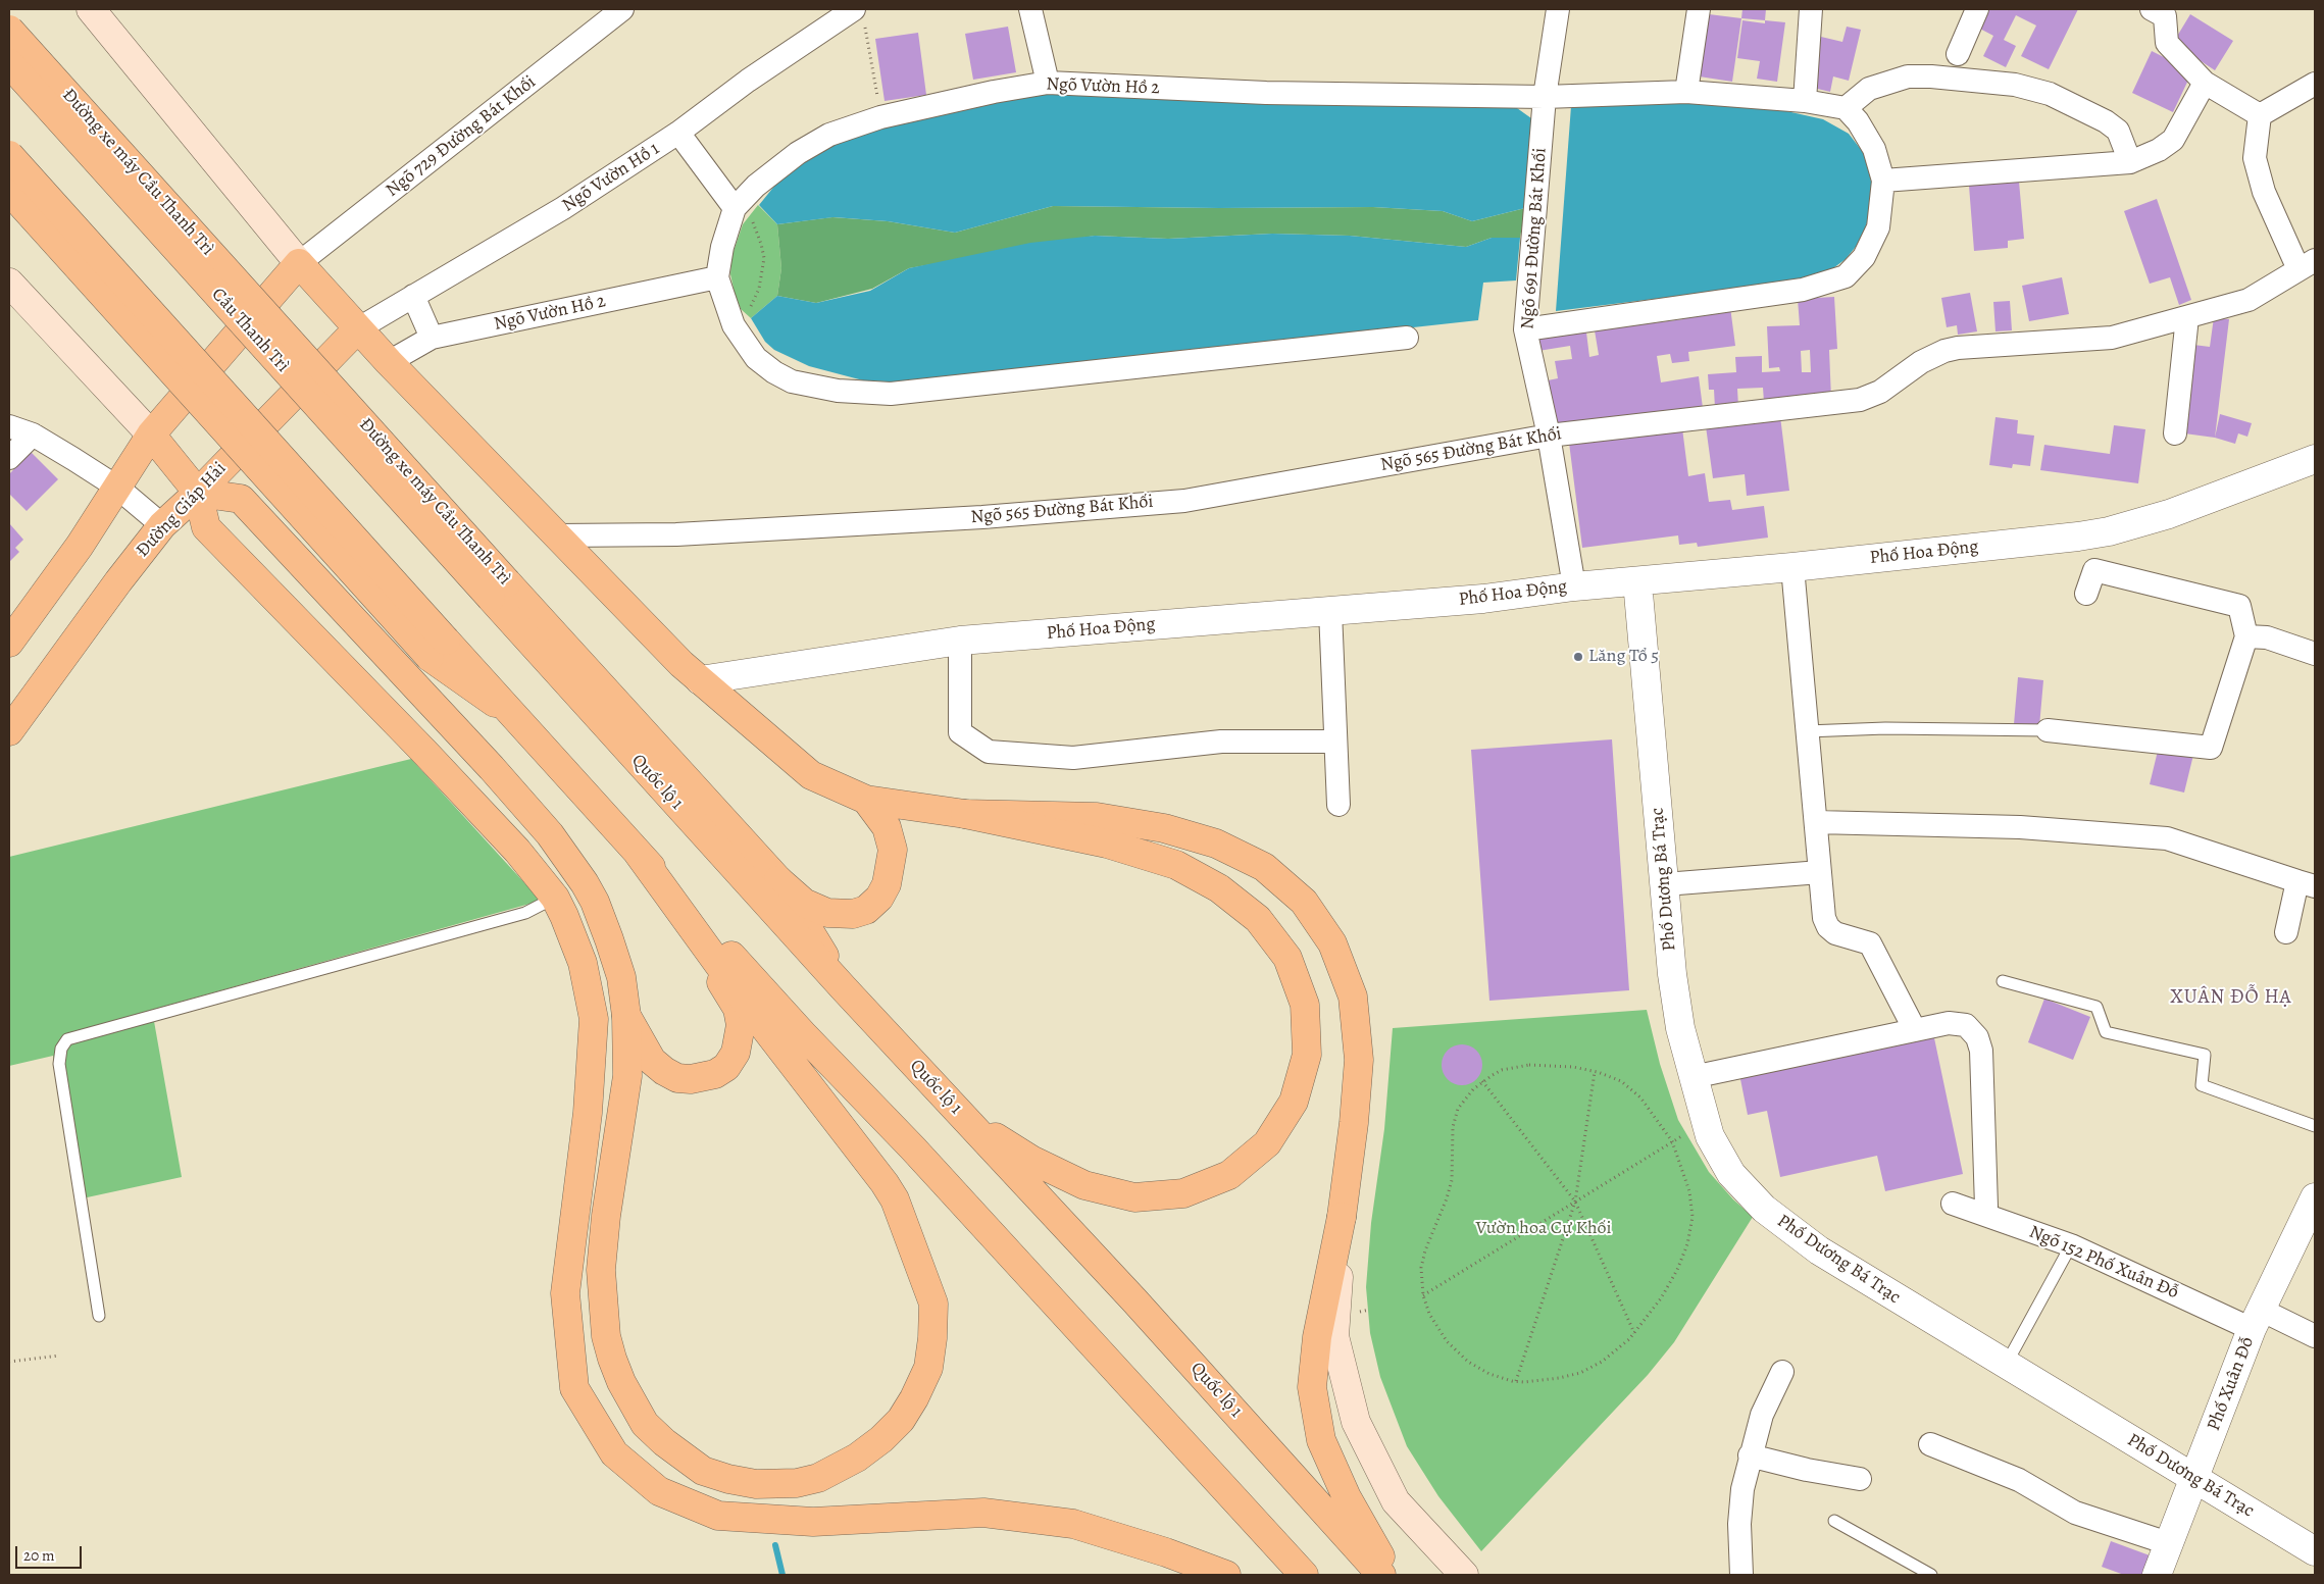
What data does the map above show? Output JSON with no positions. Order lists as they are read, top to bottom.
{
  "streets": {
    "main road": [
      "Đường xe máy Cầu Thanh Trì",
      "Cầu Thanh Trì",
      "Đường Giáp Hải",
      "Quốc lộ 1"
    ],
    "street": [
      "Ngõ Vườn Hồ 2",
      "Ngõ 729 Đường Bát Khối",
      "Ngõ Vườn Hồ 1",
      "Ngõ 691 Đường Bát Khối",
      "Ngõ 565 Đường Bát Khối",
      "Phố Hoa Động",
      "Phố Dương Bá Trạc",
      "Ngõ 152 Phố Xuân Đỗ",
      "Phố Xuân Đỗ"
    ]
  },
  "crossings": [
    ["Ngõ Vườn Hồ 2", "Ngõ 691 Đường Bát Khối"],
    ["Đường xe máy Cầu Thanh Trì", "Cầu Thanh Trì"],
    ["Đường xe máy Cầu Thanh Trì", "Quốc lộ 1"],
    ["Ngõ Vườn Hồ 1", "Đường Giáp Hải"],
    ["Ngõ 691 Đường Bát Khối", "Ngõ 565 Đường Bát Khối"],
    ["Ngõ 691 Đường Bát Khối", "Phố Hoa Động"],
    ["Cầu Thanh Trì", "Quốc lộ 1"],
    ["Phố Hoa Động", "Phố Dương Bá Trạc"],
    ["Phố Dương Bá Trạc", "Phố Xuân Đỗ"],
    ["Ngõ 152 Phố Xuân Đỗ", "Phố Xuân Đỗ"]
  ],
  "districts": ["XUÂN ĐỖ HẠ"],
  "parks": ["Vườn hoa Cự Khối"],
  "places": ["Lăng Tổ 5"],
  "scale_bar": "20 m"
}
